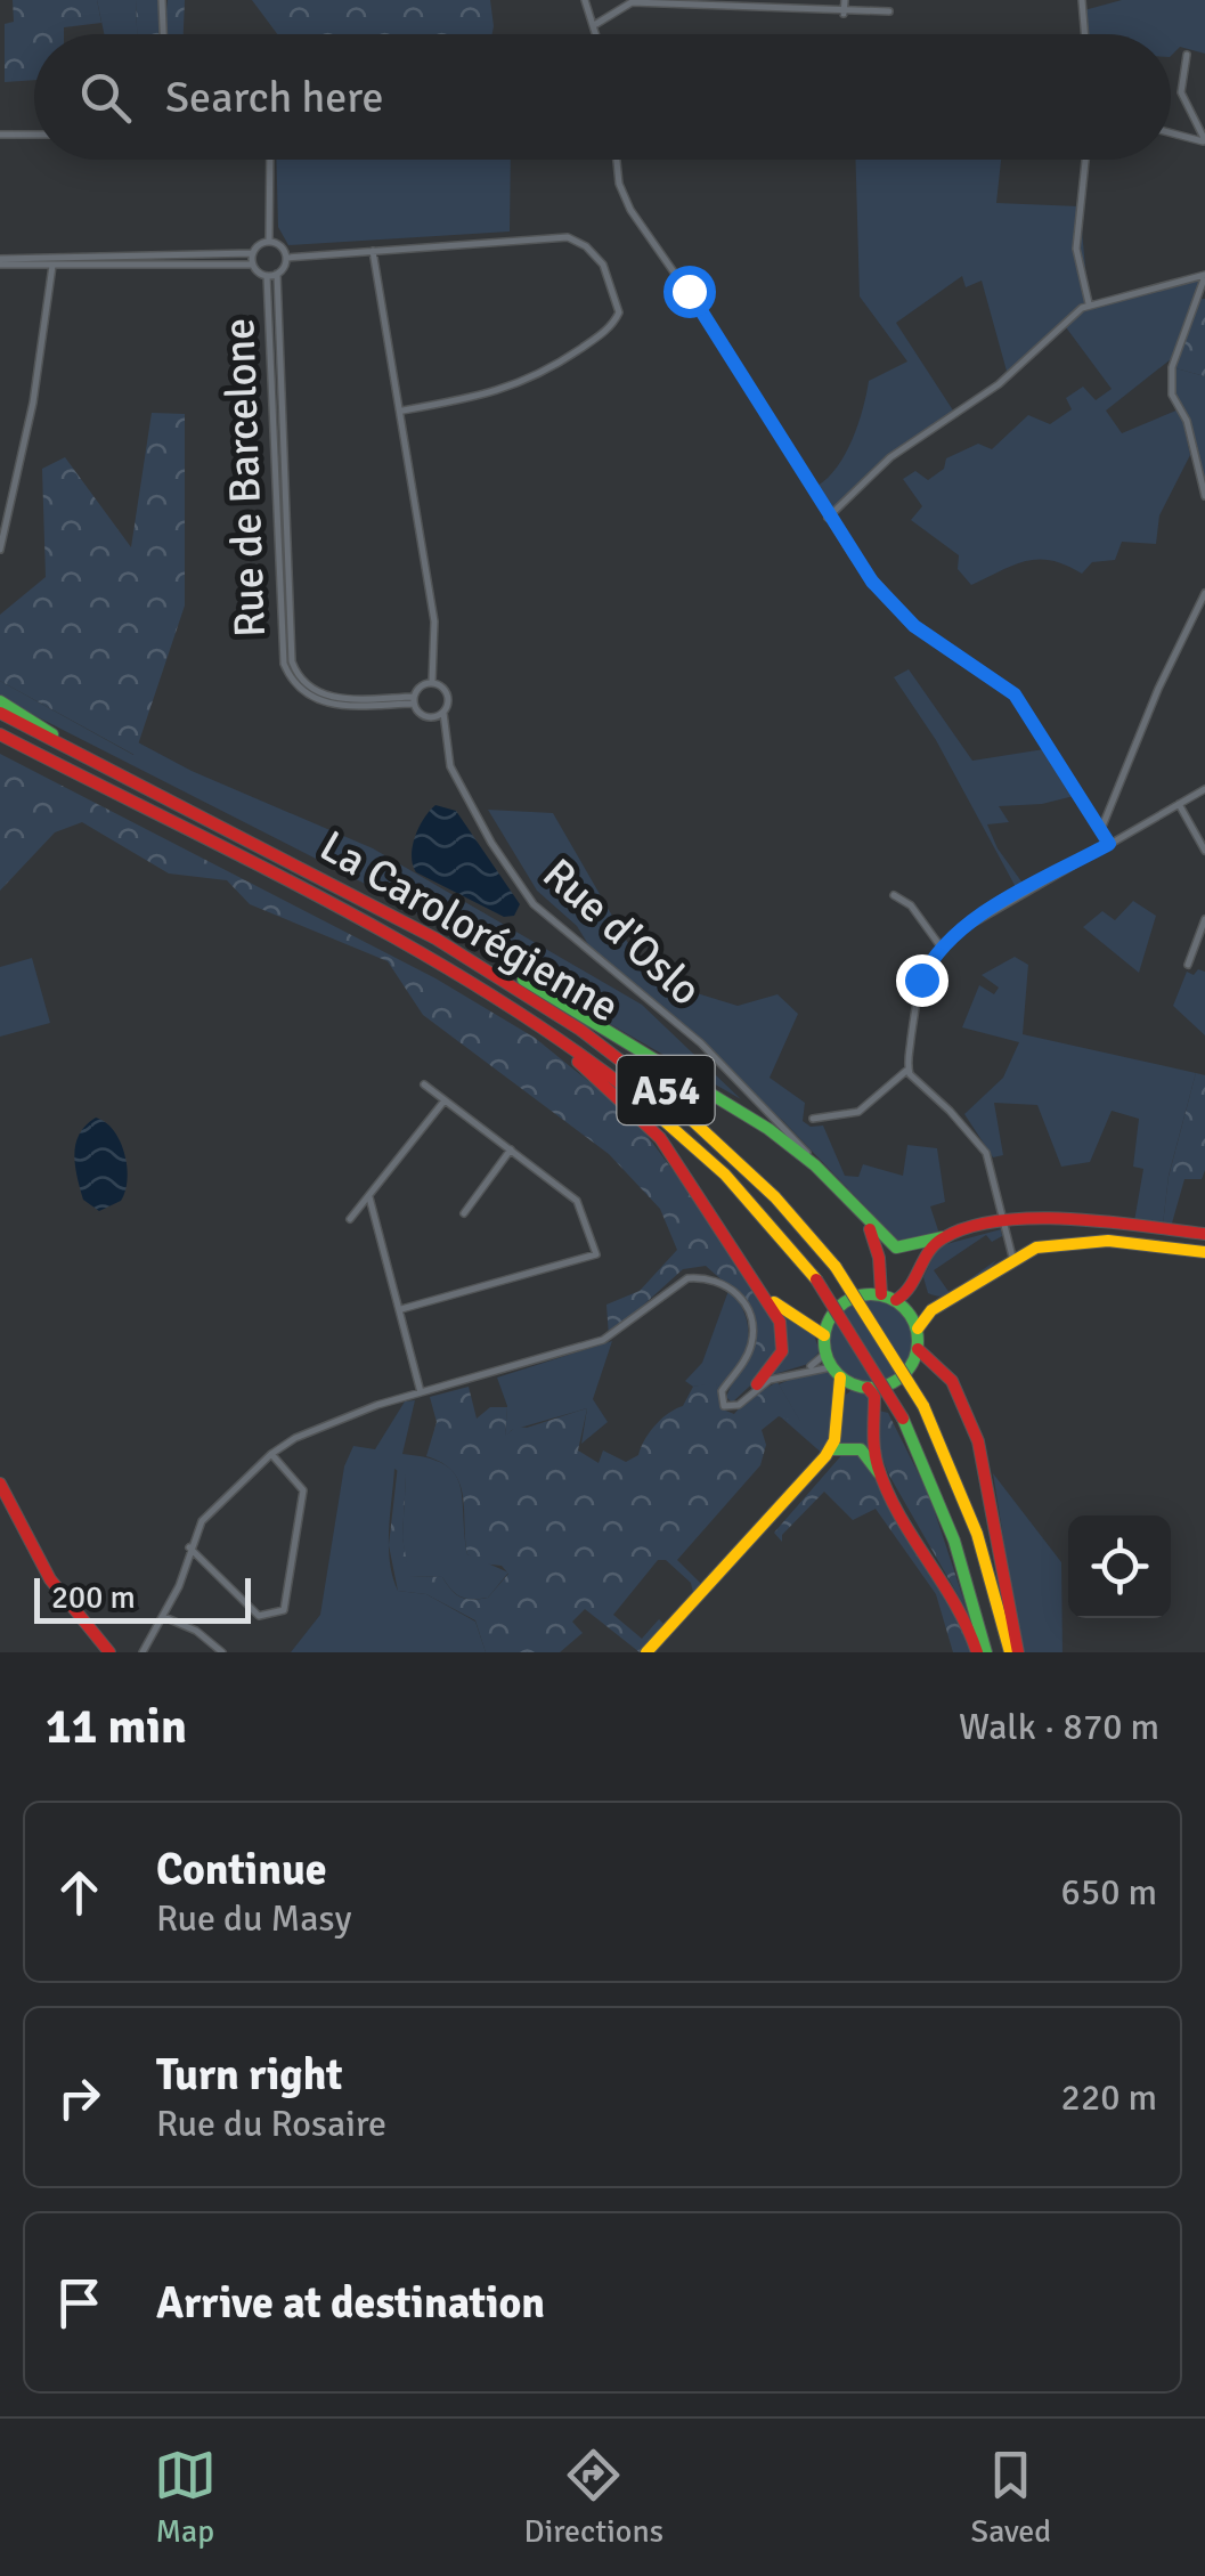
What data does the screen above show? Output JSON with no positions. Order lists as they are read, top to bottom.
{
  "streets": {
    "main road": ["La Carolorégienne", "A54"],
    "street": ["Rue de Barcelone", "Rue d'Oslo"]
  },
  "crossings": [
    ["Rue de Barcelone", "Rue d'Oslo"]
  ],
  "scale_bar": "200 m",
  "page": {
    "search": "Search here",
    "scale": "200 m",
    "heading": ["11 min", "Walk · 870 m"],
    "list": [
      ["Continue", "Rue du Masy", "650 m"],
      ["Turn right", "Rue du Rosaire", "220 m"],
      "Arrive at destination"
    ],
    "nav": ["Map", "Directions", "Saved"]
  }
}
